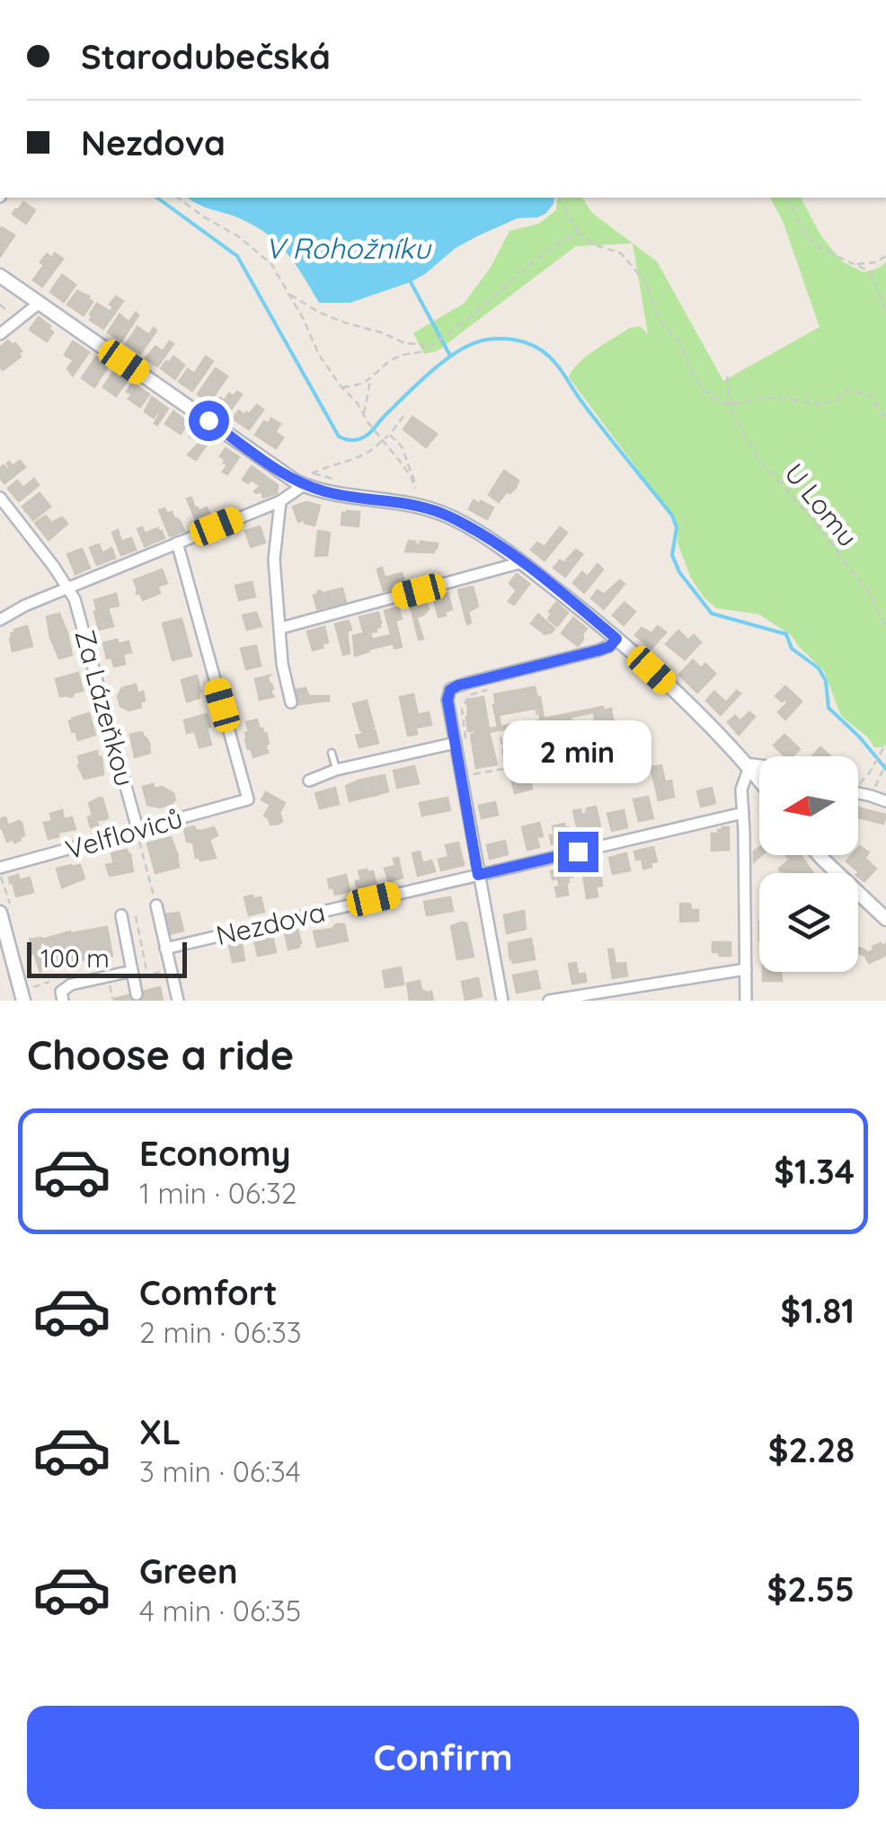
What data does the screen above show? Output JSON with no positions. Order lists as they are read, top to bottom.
{
  "streets": {
    "street": ["Za Lázeňkou", "Velfloviců", "Nezdova"],
    "path": ["U Lomu"]
  },
  "crossings": [
    ["Za Lázeňkou", "Velfloviců"]
  ],
  "water": ["V Rohožníku"],
  "scale_bar": "100 m",
  "north": "left",
  "page": {
    "banner": ["Starodubečská", "Nezdova"],
    "bubble": "2 min",
    "scale": "100 m",
    "heading": "Choose a ride",
    "list": [
      {
        "name": "Economy",
        "note": "1 min · 06:32",
        "value": "$1.34"
      },
      {
        "name": "Comfort",
        "note": "2 min · 06:33",
        "value": "$1.81"
      },
      {
        "name": "XL",
        "note": "3 min · 06:34",
        "value": "$2.28"
      },
      {
        "name": "Green",
        "note": "4 min · 06:35",
        "value": "$2.55"
      }
    ],
    "buttons": "Confirm"
  }
}
